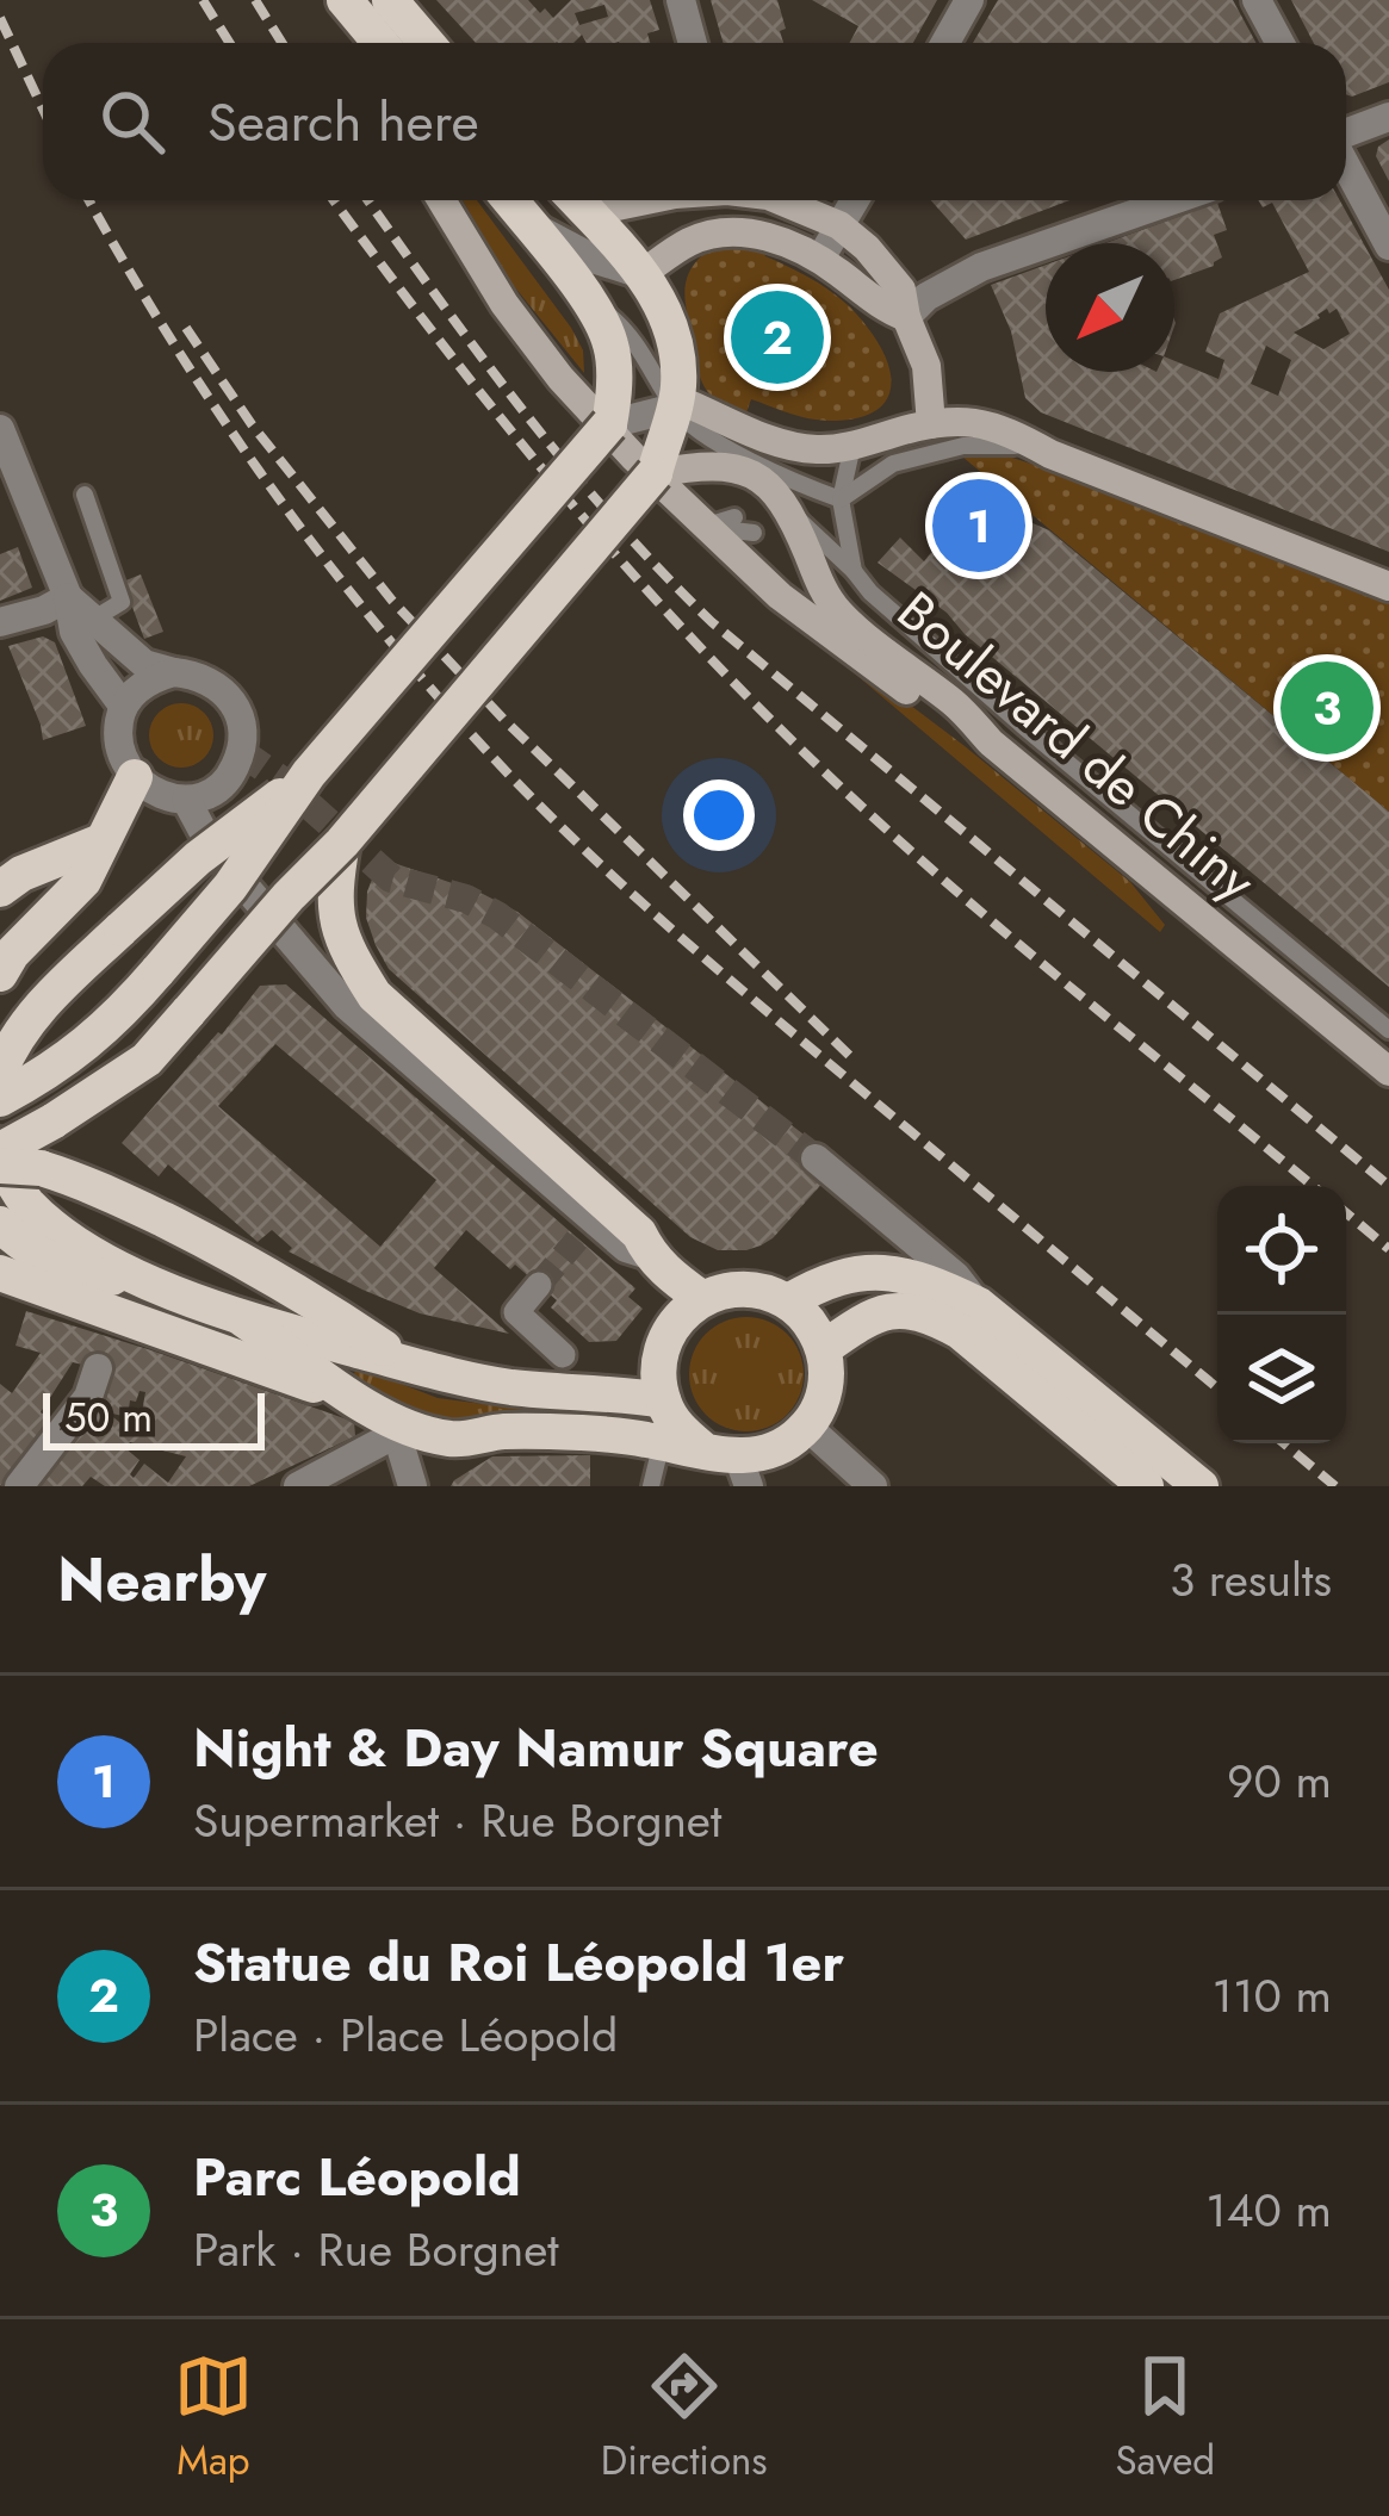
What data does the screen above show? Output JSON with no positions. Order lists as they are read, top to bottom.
{
  "streets": {
    "main road": ["Boulevard de Chiny"]
  },
  "scale_bar": "50 m",
  "north": "bottom left",
  "page": {
    "search": "Search here",
    "pins": ["2", "1", "3"],
    "scale": "50 m",
    "heading": ["Nearby", "3 results"],
    "list": [
      {
        "mark": "1",
        "name": "Night & Day Namur Square",
        "note": "Supermarket · Rue Borgnet",
        "value": "90 m"
      },
      {
        "mark": "2",
        "name": "Statue du Roi Léopold 1er",
        "note": "Place · Place Léopold",
        "value": "110 m"
      },
      {
        "mark": "3",
        "name": "Parc Léopold",
        "note": "Park · Rue Borgnet",
        "value": "140 m"
      }
    ],
    "nav": ["Map", "Directions", "Saved"]
  }
}
